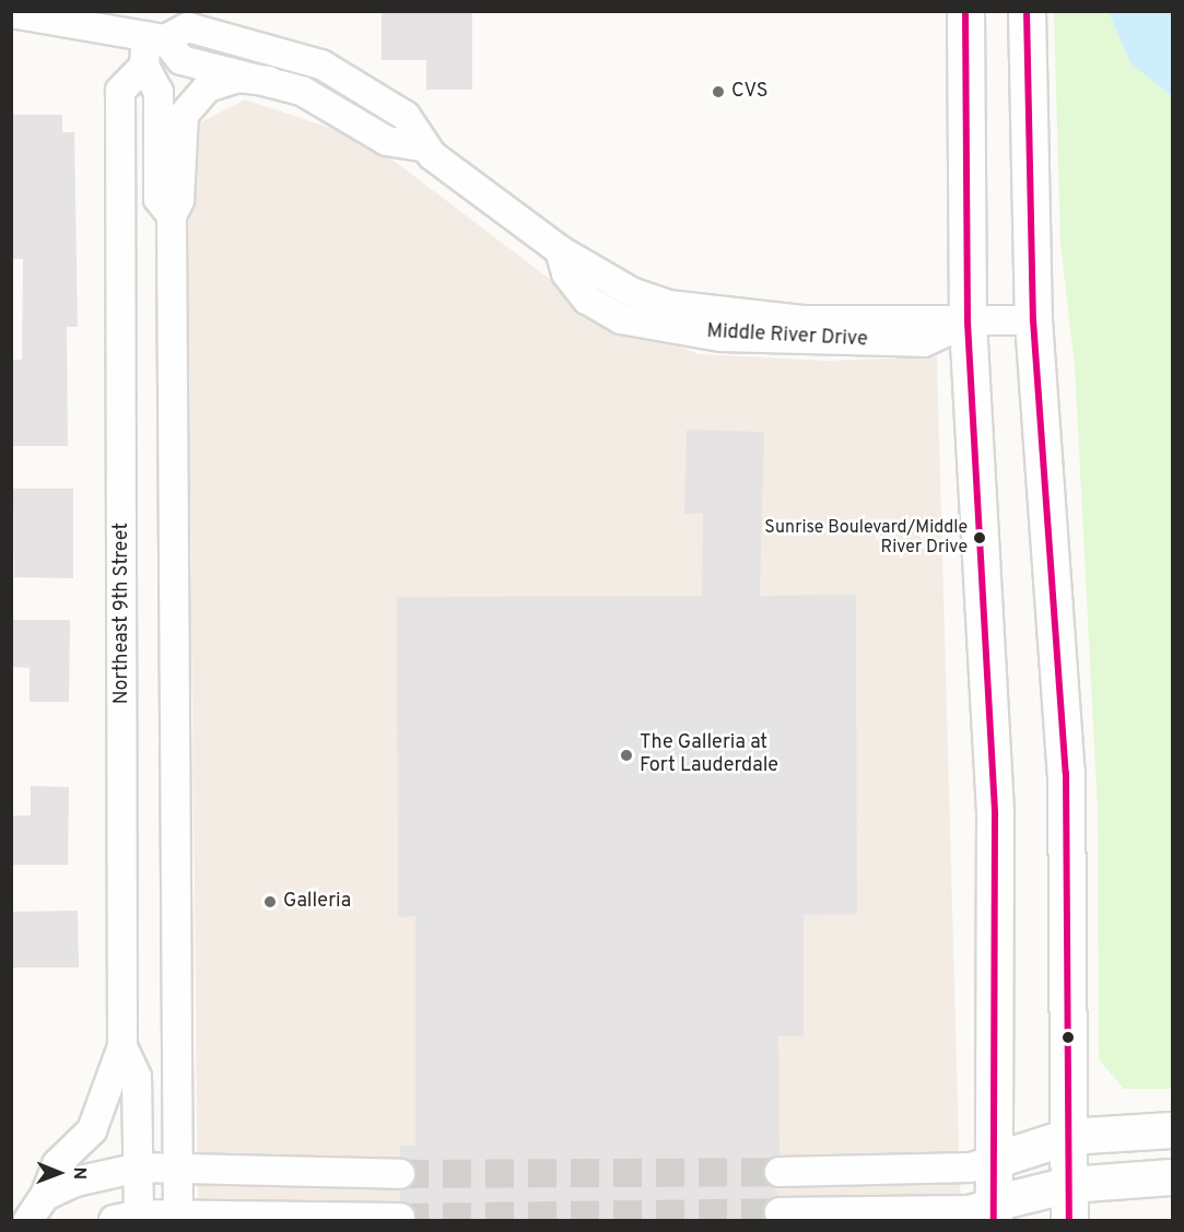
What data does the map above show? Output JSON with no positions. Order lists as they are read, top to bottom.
{
  "streets": {
    "street": ["Middle River Drive", "Northeast 9th Street"]
  },
  "places": [
    "CVS",
    "Sunrise Boulevard/Middle River Drive",
    "The Galleria at Fort Lauderdale",
    "Galleria"
  ],
  "north": "right"
}
